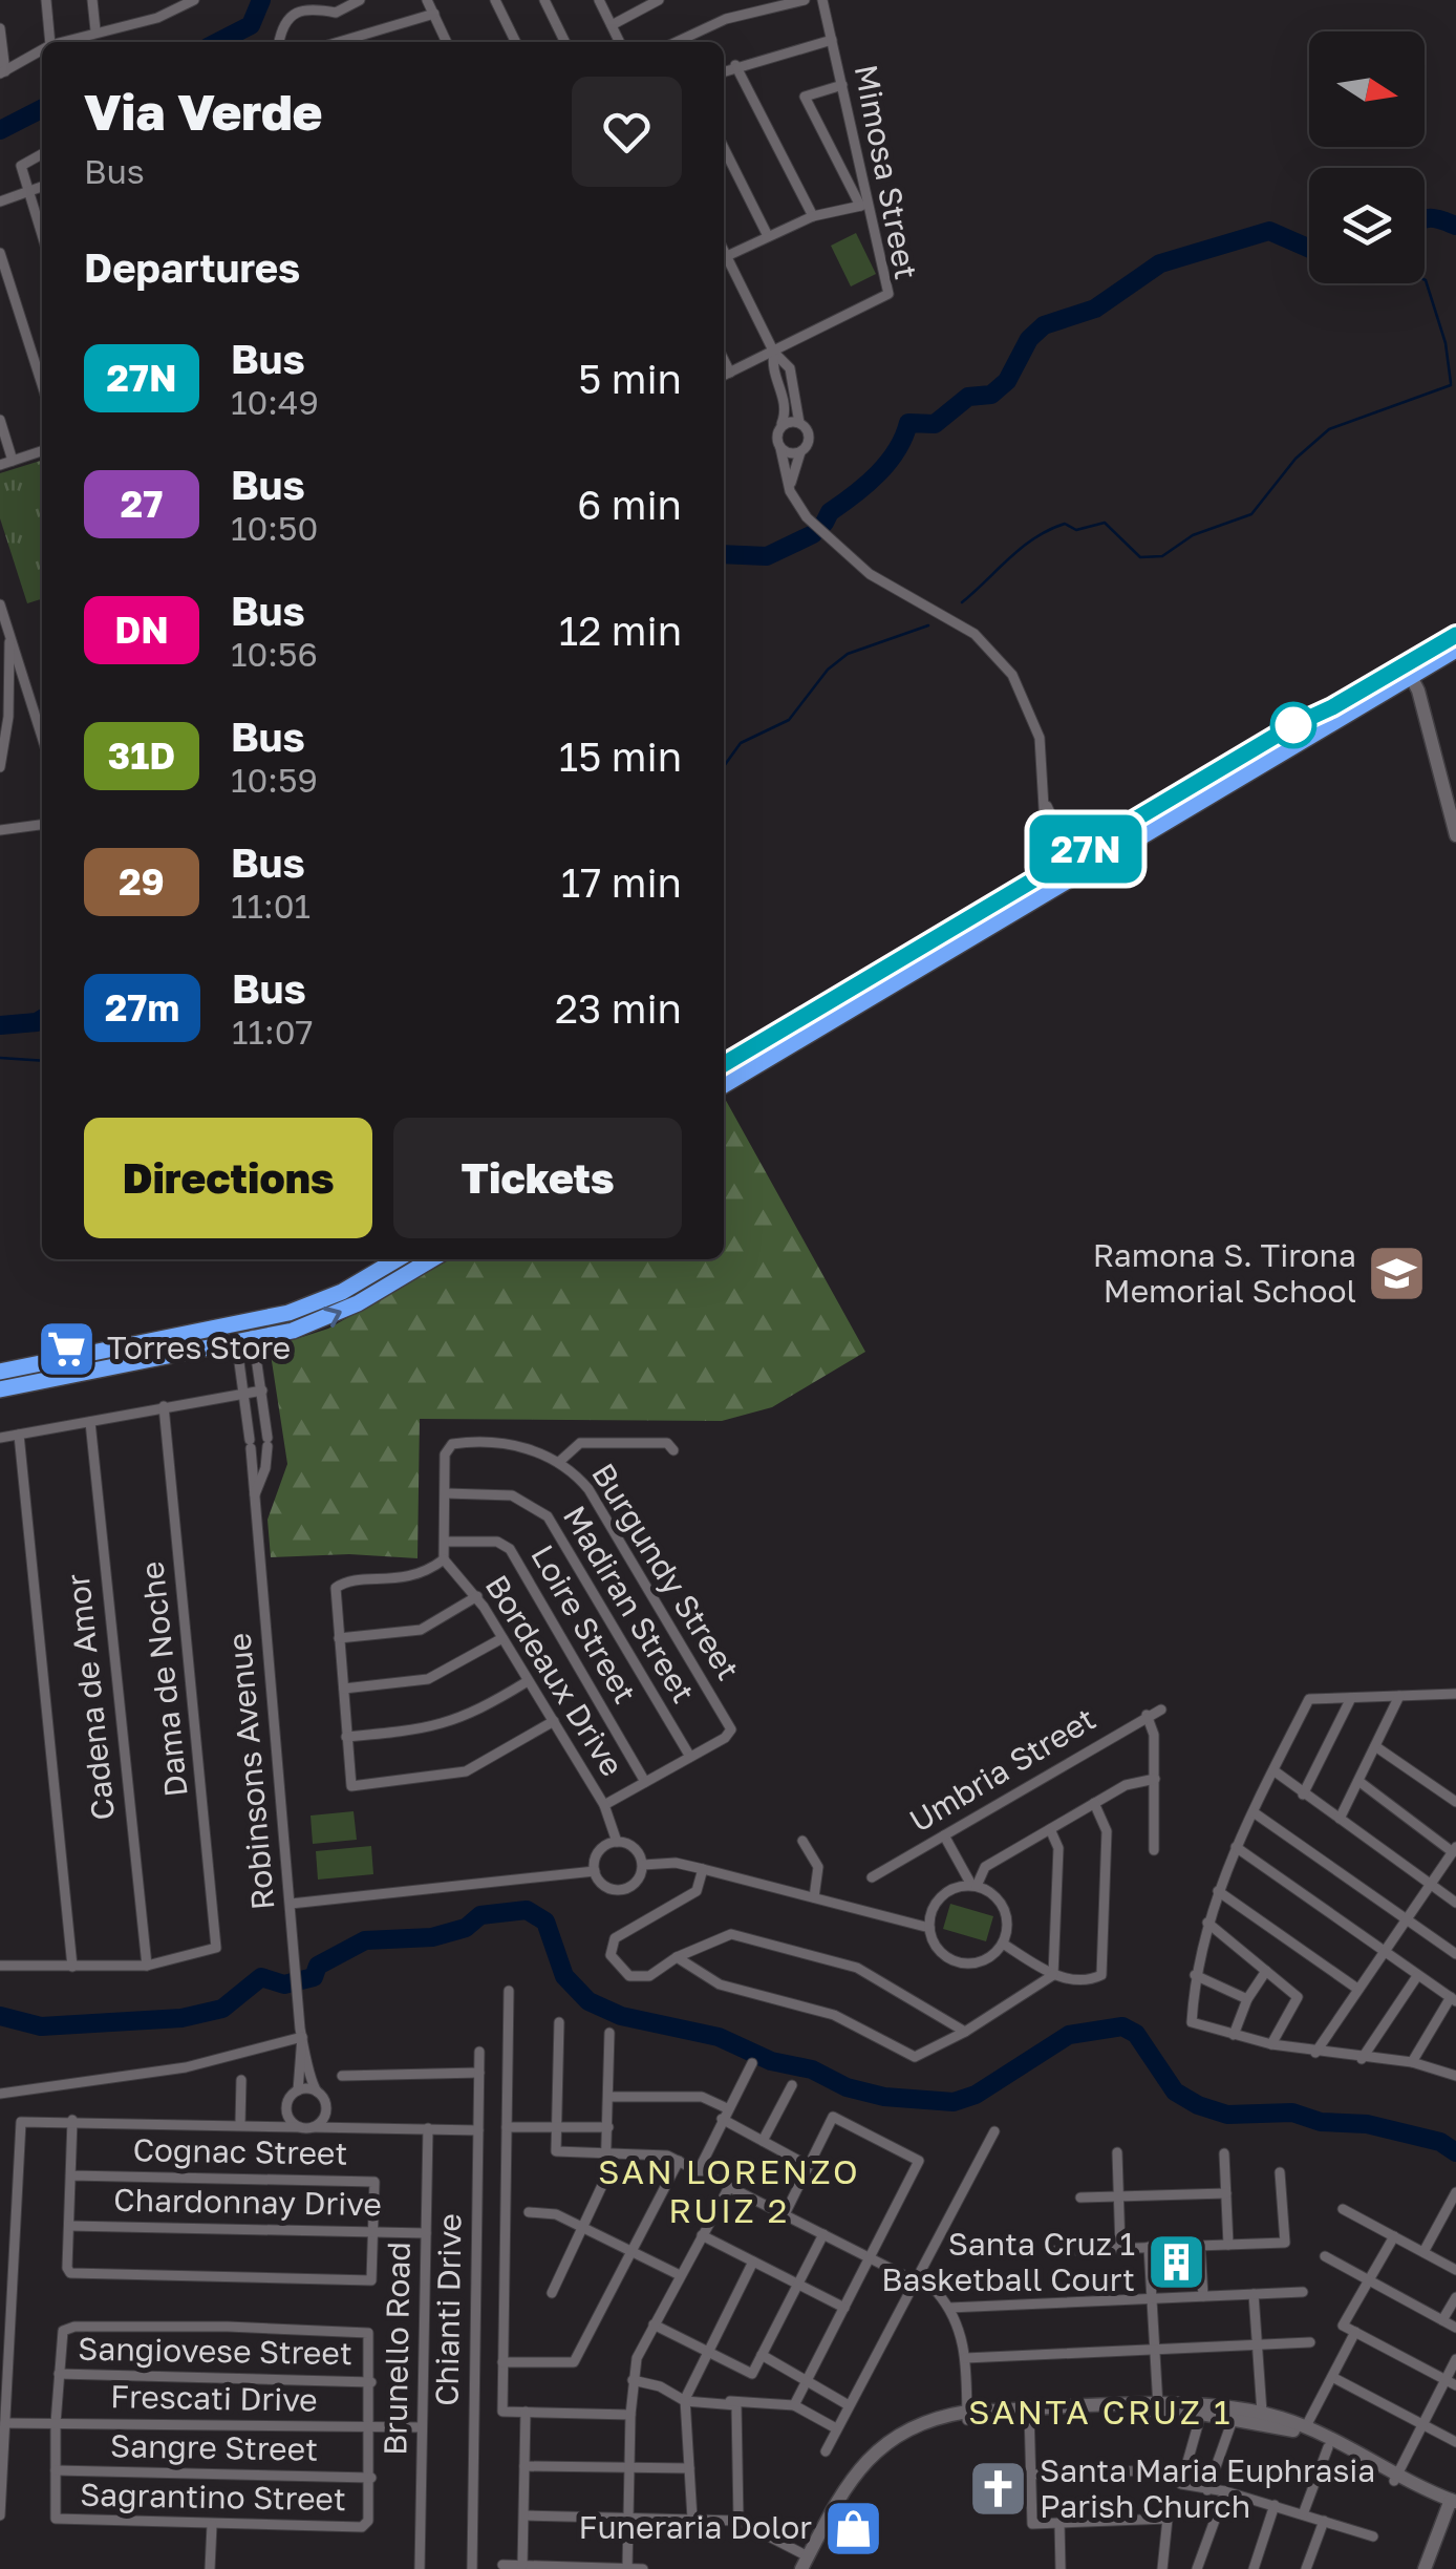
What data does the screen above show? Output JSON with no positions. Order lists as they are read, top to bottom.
{
  "streets": {
    "street": [
      "Mimosa Street",
      "Burgundy Street",
      "Madiran Street",
      "Loire Street",
      "Bordeaux Drive",
      "Dama de Noche",
      "Cadena de Amor",
      "Umbria Street",
      "Robinsons Avenue",
      "Cognac Street",
      "Chardonnay Drive",
      "Chianti Drive",
      "Brunello Road",
      "Sangiovese Street",
      "Frescati Drive",
      "Sangre Street",
      "Sagrantino Street"
    ]
  },
  "crossings": [
    ["Burgundy Street", "Madiran Street"],
    ["Burgundy Street", "Loire Street"],
    ["Burgundy Street", "Bordeaux Drive"],
    ["Dama de Noche", "Cadena de Amor"],
    ["Cognac Street", "Chardonnay Drive"],
    ["Chardonnay Drive", "Brunello Road"],
    ["Brunello Road", "Frescati Drive"],
    ["Sangre Street", "Sagrantino Street"]
  ],
  "districts": ["SAN LORENZO RUIZ 2", "SANTA CRUZ 1"],
  "places": {
    "school or university": ["Ramona S. Tirona Memorial School"],
    "supermarket": ["Torres Store"],
    "building": ["Santa Cruz 1 Basketball Court"],
    "church": ["Santa Maria Euphrasia Parish Church"],
    "shop": ["Funeraria Dolor"]
  },
  "lines": ["bus line 27N"],
  "north": "right",
  "page": {
    "on_map": "27N",
    "heading": [
      ["Via Verde", "Bus"],
      "Departures"
    ],
    "list": [
      {
        "mark": "27N",
        "name": "Bus",
        "note": "10:49",
        "value": "5 min"
      },
      {
        "mark": "27",
        "name": "Bus",
        "note": "10:50",
        "value": "6 min"
      },
      {
        "mark": "DN",
        "name": "Bus",
        "note": "10:56",
        "value": "12 min"
      },
      {
        "mark": "31D",
        "name": "Bus",
        "note": "10:59",
        "value": "15 min"
      },
      {
        "mark": "29",
        "name": "Bus",
        "note": "11:01",
        "value": "17 min"
      },
      {
        "mark": "27m",
        "name": "Bus",
        "note": "11:07",
        "value": "23 min"
      }
    ],
    "buttons": ["Directions", "Tickets"]
  }
}
